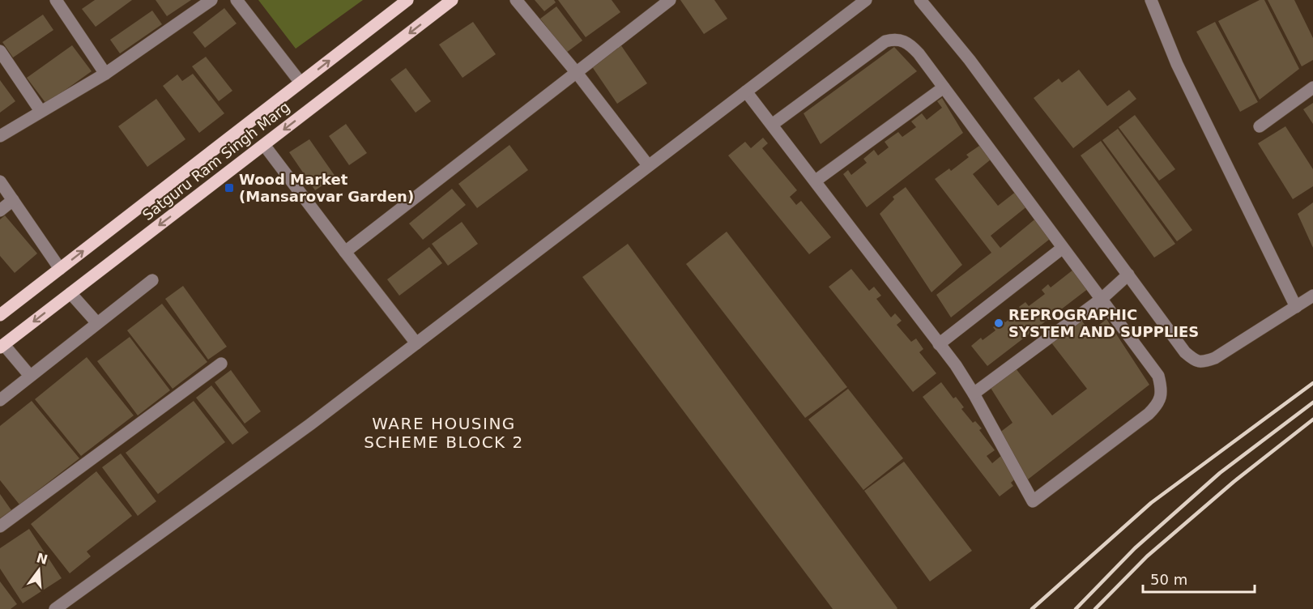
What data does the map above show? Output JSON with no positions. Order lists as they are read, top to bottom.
{
  "streets": {
    "main road": ["Satguru Ram Singh Marg"]
  },
  "districts": ["WARE HOUSING SCHEME BLOCK 2"],
  "places": {
    "transit": ["Wood Market (Mansarovar Garden)"],
    "other": ["REPROGRAPHIC SYSTEM AND SUPPLIES"]
  },
  "scale_bar": "50 m",
  "north": "top"
}
